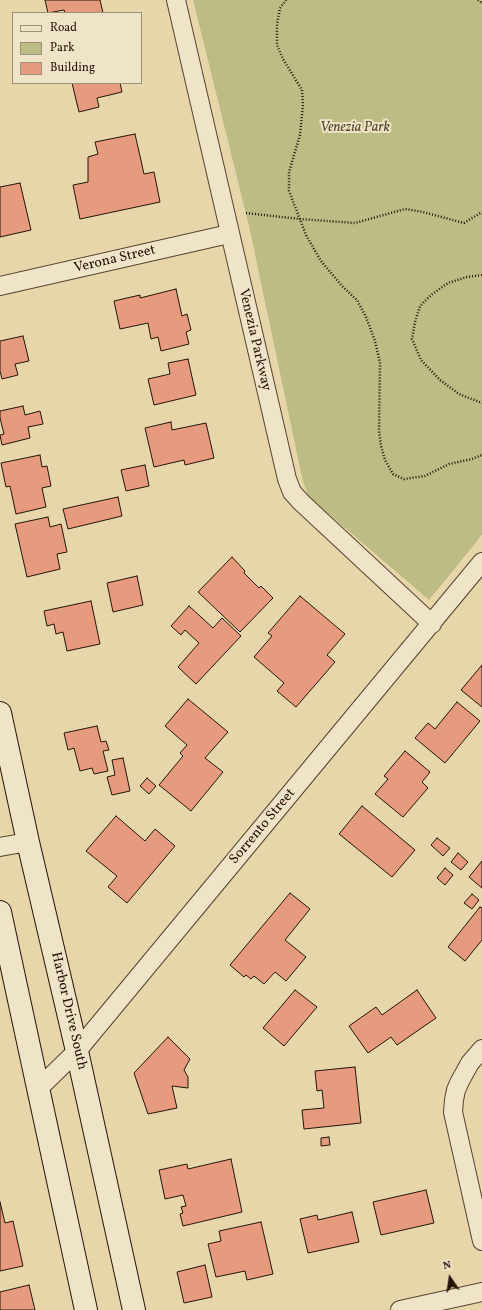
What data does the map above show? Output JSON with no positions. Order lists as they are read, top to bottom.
{
  "streets": {
    "street": [
      "Verona Street",
      "Venezia Parkway",
      "Sorrento Street",
      "Harbor Drive South"
    ]
  },
  "crossings": [
    ["Verona Street", "Venezia Parkway"],
    ["Venezia Parkway", "Sorrento Street"],
    ["Sorrento Street", "Harbor Drive South"]
  ],
  "parks": ["Venezia Park"],
  "legend": ["Road", "Park", "Building"],
  "north": "top"
}
